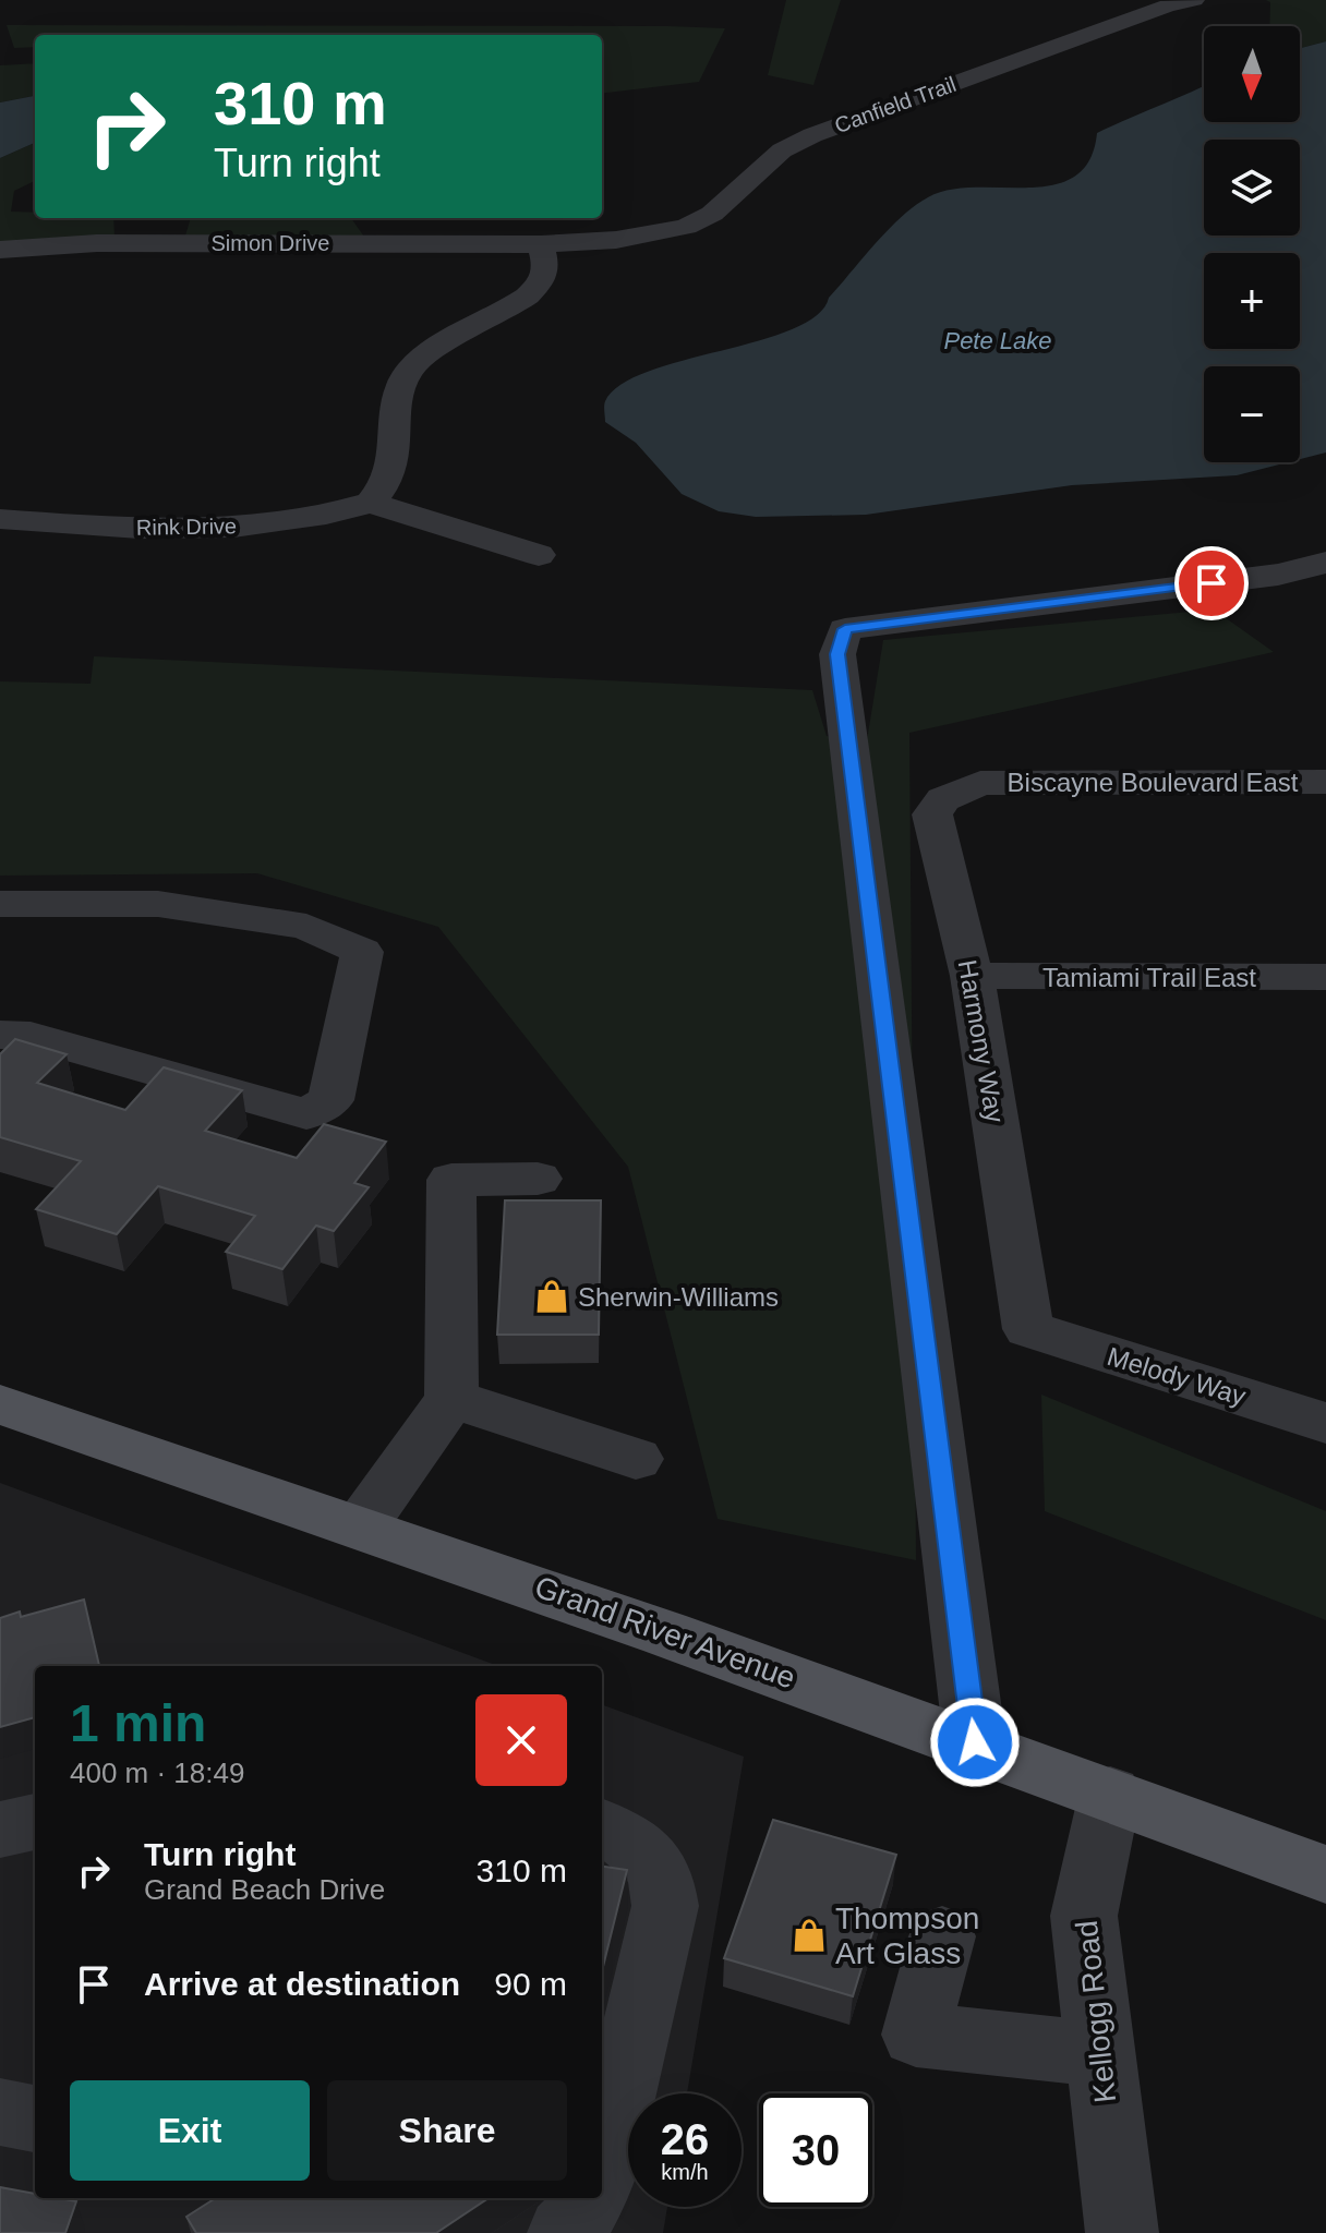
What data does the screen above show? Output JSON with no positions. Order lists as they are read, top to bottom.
{
  "streets": {
    "main road": ["Grand River Avenue"],
    "street": [
      "Canfield Trail",
      "Simon Drive",
      "Rink Drive",
      "Biscayne Boulevard East",
      "Tamiami Trail East",
      "Harmony Way",
      "Melody Way",
      "Kellogg Road"
    ]
  },
  "crossings": [
    ["Canfield Trail", "Simon Drive"],
    ["Biscayne Boulevard East", "Harmony Way"],
    ["Tamiami Trail East", "Harmony Way"],
    ["Harmony Way", "Melody Way"],
    ["Grand River Avenue", "Kellogg Road"]
  ],
  "water": ["Pete Lake"],
  "places": {
    "shop": ["Sherwin-Williams", "Thompson Art Glass"]
  },
  "north": "bottom",
  "page": {
    "map_buttons": ["+", "−"],
    "turn": ["310 m", "Turn right"],
    "heading": ["1 min", "400 m · 18:49"],
    "list": [
      {
        "name": "Turn right",
        "note": "Grand Beach Drive",
        "value": "310 m"
      },
      {
        "name": "Arrive at destination",
        "value": "90 m"
      }
    ],
    "buttons": ["Exit", "Share"],
    "speed": "26 km/h",
    "limit": "30"
  }
}
